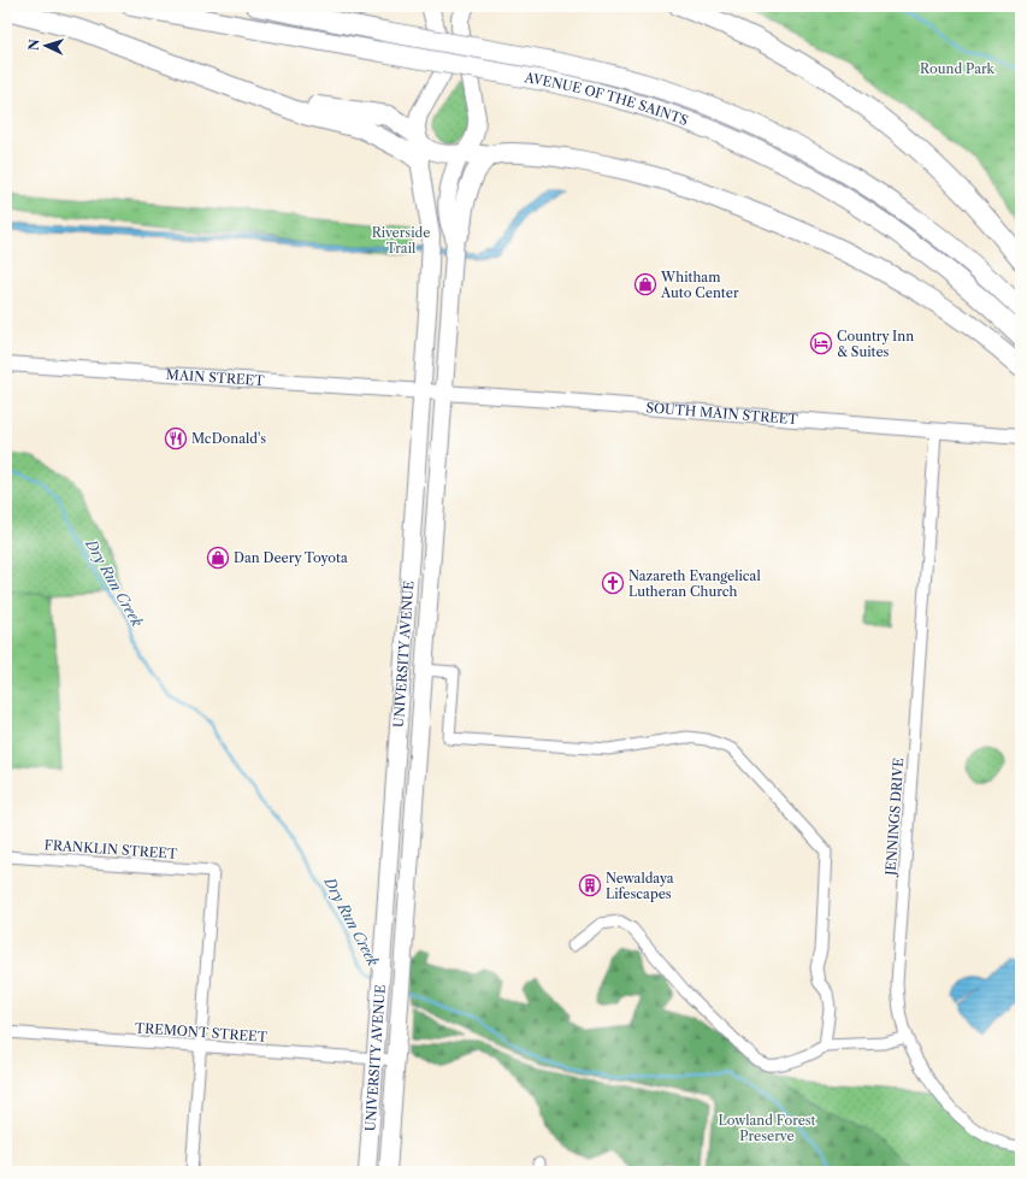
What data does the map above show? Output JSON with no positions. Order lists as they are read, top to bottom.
{
  "streets": {
    "highway": ["AVENUE OF THE SAINTS"],
    "main road": ["UNIVERSITY AVENUE"],
    "street": [
      "MAIN STREET",
      "SOUTH MAIN STREET",
      "JENNINGS DRIVE",
      "FRANKLIN STREET",
      "TREMONT STREET"
    ]
  },
  "crossings": [
    ["MAIN STREET", "SOUTH MAIN STREET"],
    ["MAIN STREET", "UNIVERSITY AVENUE"],
    ["SOUTH MAIN STREET", "UNIVERSITY AVENUE"],
    ["SOUTH MAIN STREET", "JENNINGS DRIVE"],
    ["UNIVERSITY AVENUE", "TREMONT STREET"],
    ["FRANKLIN STREET", "TREMONT STREET"]
  ],
  "water": ["Dry Run Creek"],
  "parks": ["Round Park", "Riverside Trail", "Lowland Forest Preserve"],
  "places": {
    "shop": ["Whitham Auto Center", "Dan Deery Toyota"],
    "hotel": ["Country Inn & Suites"],
    "restaurant": ["McDonald's"],
    "church": ["Nazareth Evangelical Lutheran Church"],
    "building": ["Newaldaya Lifescapes"]
  },
  "north": "left"
}
